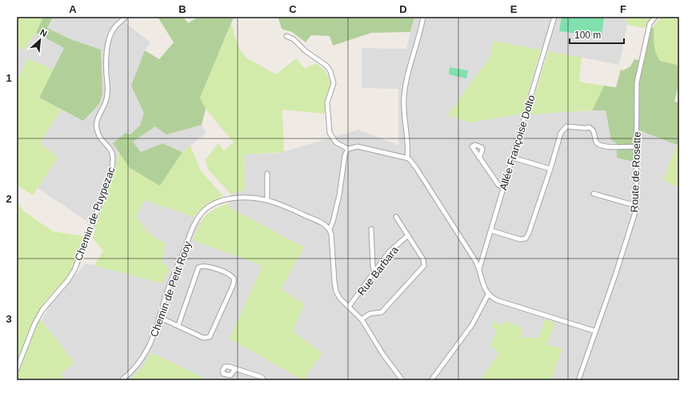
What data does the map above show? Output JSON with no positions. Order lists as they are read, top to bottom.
{
  "streets": {
    "street": [
      "Allée Françoise Dolto",
      "Route de Rosette",
      "Chemin de Puypezac",
      "Rue Barbara",
      "Chemin de Petit Rooy"
    ]
  },
  "scale_bar": "100 m",
  "north": "top right",
  "grid": {
    "columns": [
      "A",
      "B",
      "C",
      "D",
      "E",
      "F"
    ],
    "rows": ["1", "2", "3"]
  }
}
